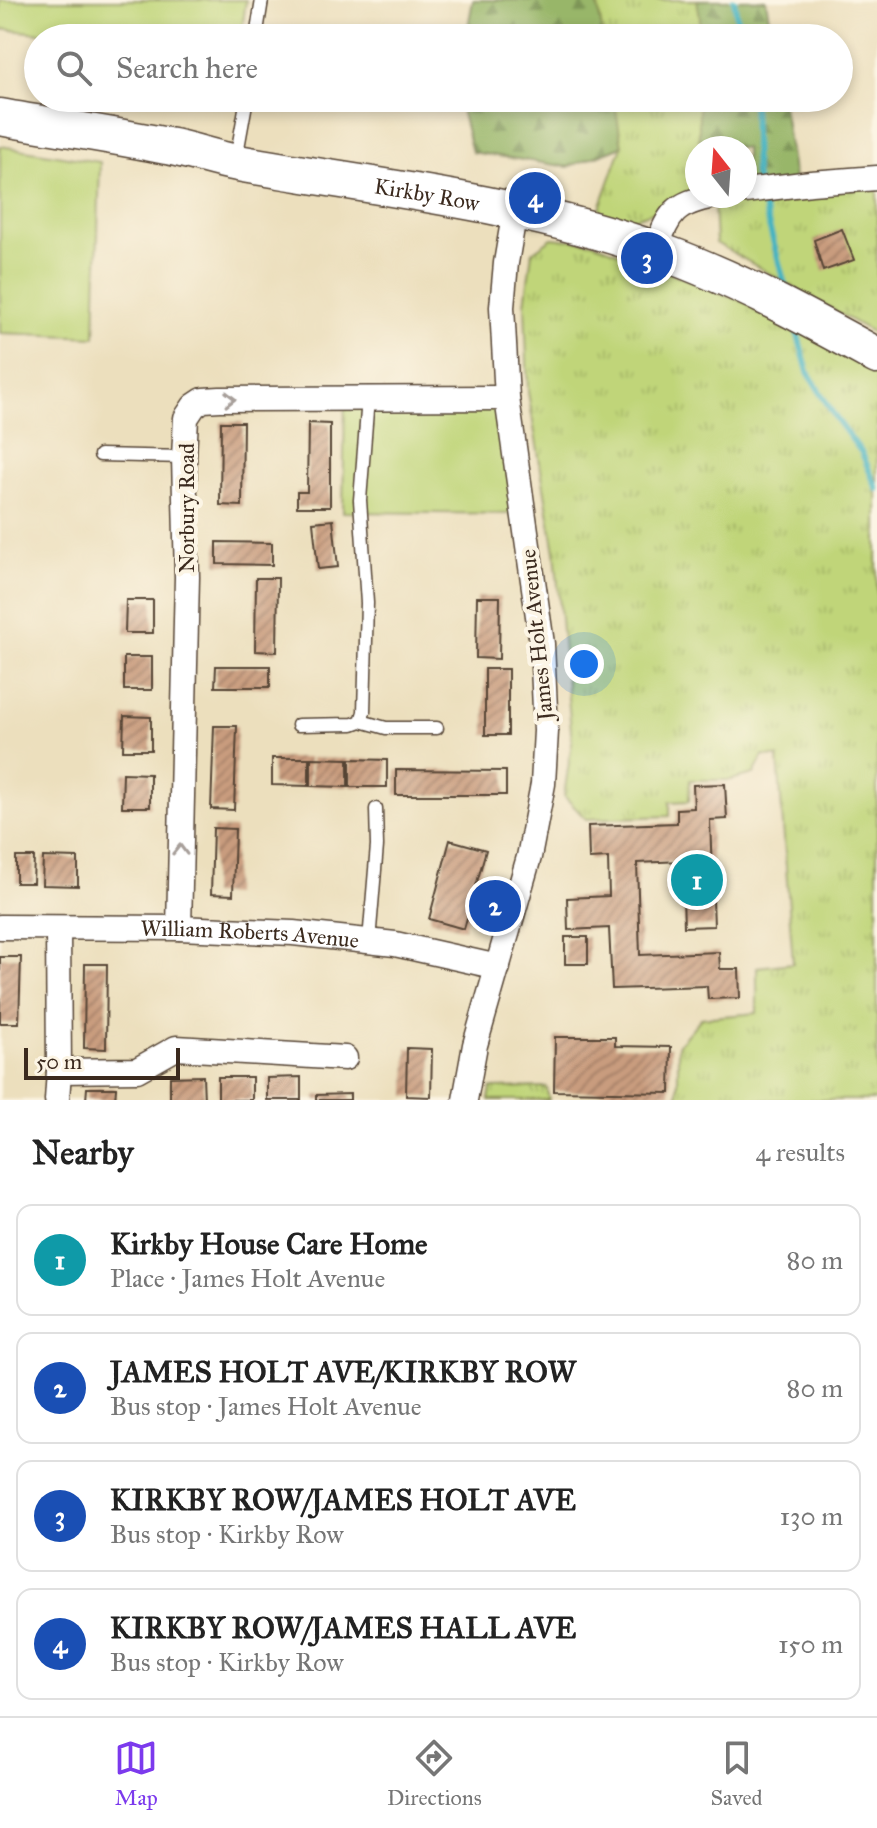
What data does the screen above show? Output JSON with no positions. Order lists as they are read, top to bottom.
{
  "streets": {
    "street": [
      "Kirkby Row",
      "Norbury Road",
      "James Holt Avenue",
      "William Roberts Avenue"
    ]
  },
  "crossings": [
    ["Kirkby Row", "James Holt Avenue"],
    ["Norbury Road", "James Holt Avenue"],
    ["Norbury Road", "William Roberts Avenue"],
    ["James Holt Avenue", "William Roberts Avenue"]
  ],
  "one_way": ["Norbury Road"],
  "scale_bar": "50 m",
  "north": "top",
  "page": {
    "search": "Search here",
    "pins": [
      "4",
      "3",
      "1",
      "2"
    ],
    "scale": "50 m",
    "heading": ["Nearby", "4 results"],
    "list": [
      {
        "mark": "1",
        "name": "Kirkby House Care Home",
        "note": "Place · James Holt Avenue",
        "value": "80 m"
      },
      {
        "mark": "2",
        "name": "JAMES HOLT AVE/KIRKBY ROW",
        "note": "Bus stop · James Holt Avenue",
        "value": "80 m"
      },
      {
        "mark": "3",
        "name": "KIRKBY ROW/JAMES HOLT AVE",
        "note": "Bus stop · Kirkby Row",
        "value": "130 m"
      },
      {
        "mark": "4",
        "name": "KIRKBY ROW/JAMES HALL AVE",
        "note": "Bus stop · Kirkby Row",
        "value": "150 m"
      }
    ],
    "nav": ["Map", "Directions", "Saved"]
  }
}
